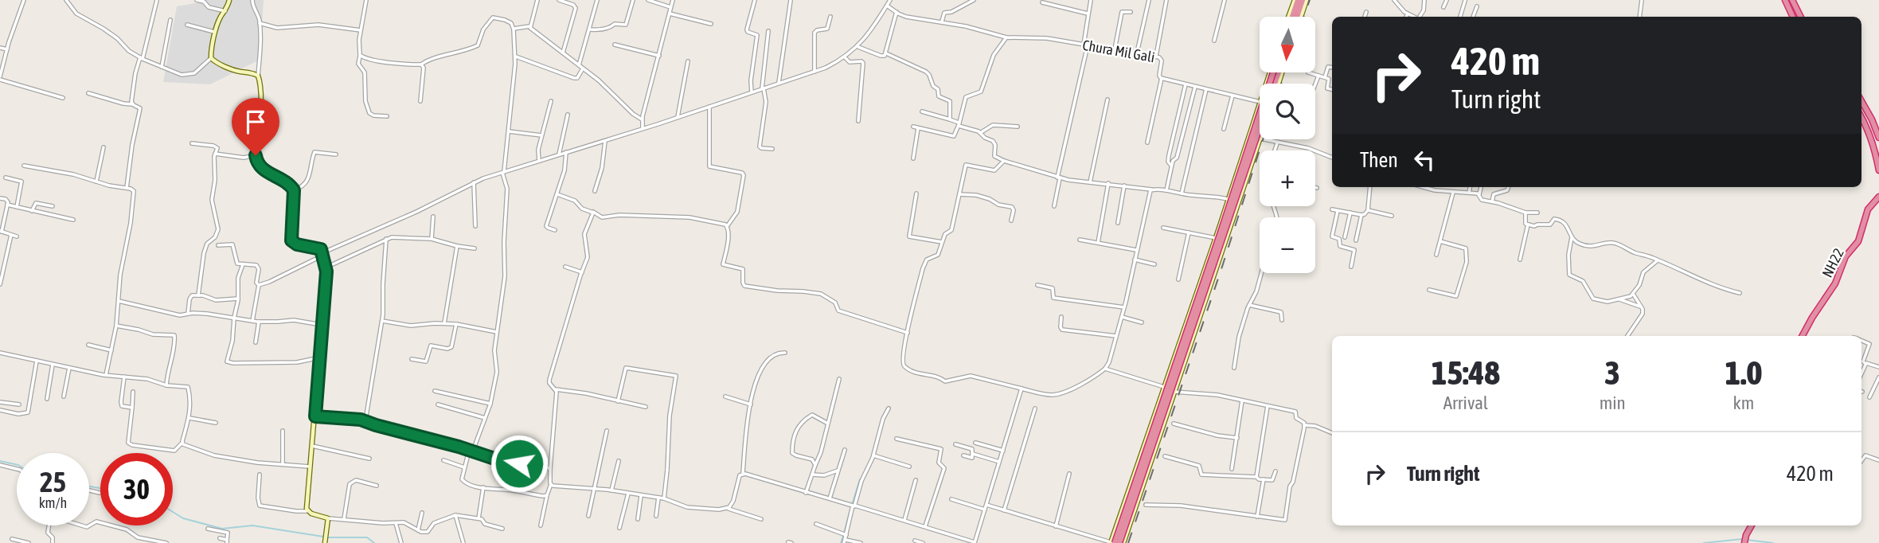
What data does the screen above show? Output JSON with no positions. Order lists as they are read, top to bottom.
{
  "streets": {
    "highway": ["NH22"],
    "street": ["Chura Mil Gali"]
  },
  "north": "bottom",
  "page": {
    "map_buttons": ["+", "−"],
    "turn": ["420 m", "Turn right"],
    "then": "Then",
    "eta": [
      "15:48",
      "Arrival",
      "3",
      "min",
      "1.0",
      "km"
    ],
    "list": [
      {
        "name": "Turn right",
        "value": "420 m"
      }
    ],
    "speed": "25 km/h",
    "limit": "30"
  }
}
